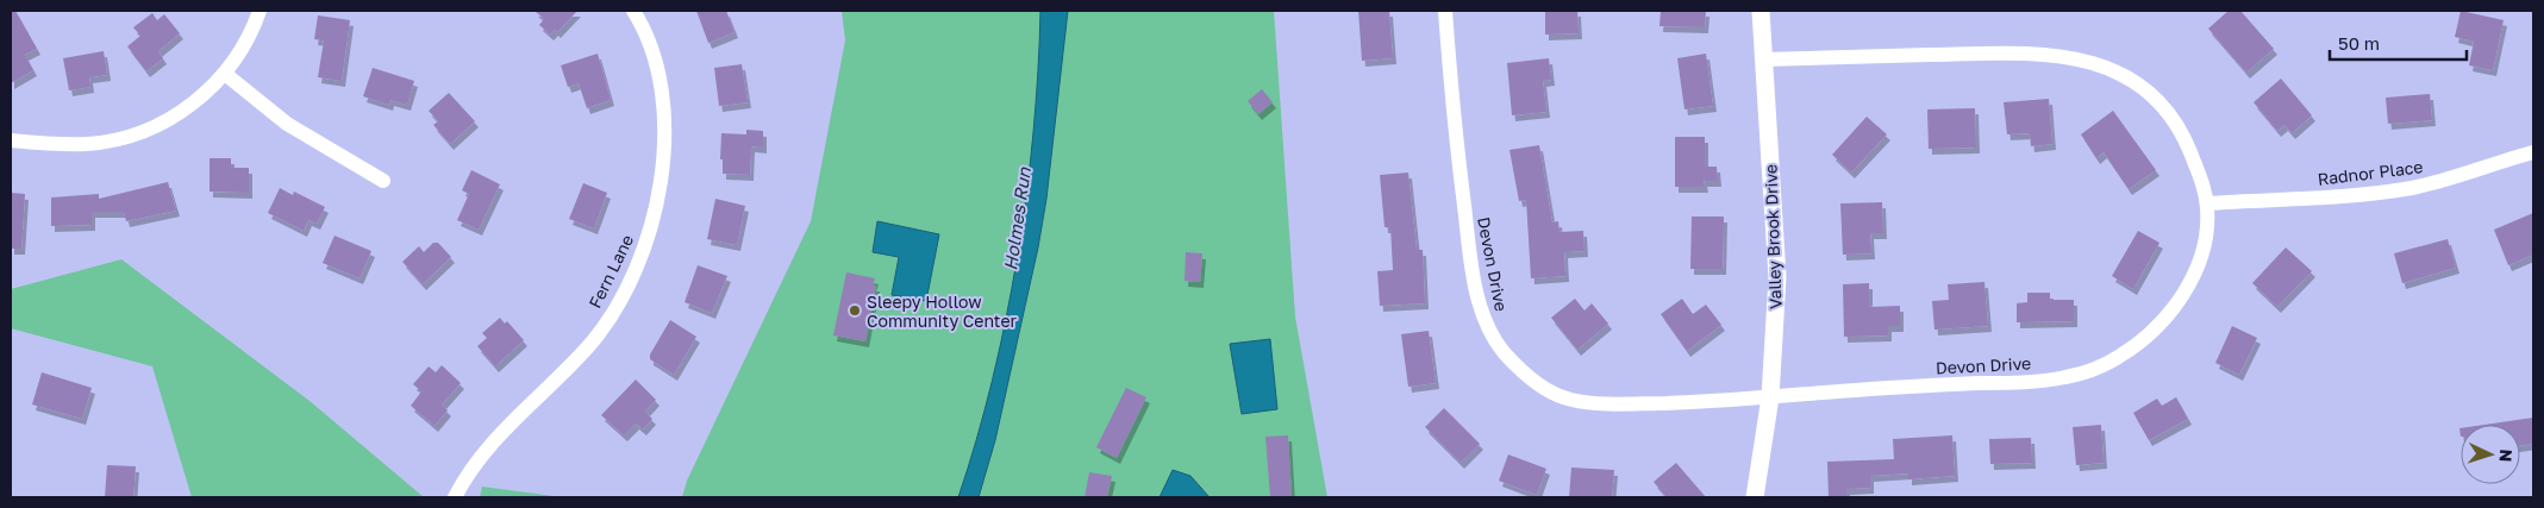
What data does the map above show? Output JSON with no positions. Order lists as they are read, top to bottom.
{
  "streets": {
    "street": [
      "Radnor Place",
      "Valley Brook Drive",
      "Devon Drive",
      "Fern Lane"
    ]
  },
  "crossings": [
    ["Radnor Place", "Devon Drive"],
    ["Valley Brook Drive", "Devon Drive"]
  ],
  "water": ["Holmes Run"],
  "places": ["Sleepy Hollow Community Center"],
  "scale_bar": "50 m",
  "north": "right"
}
